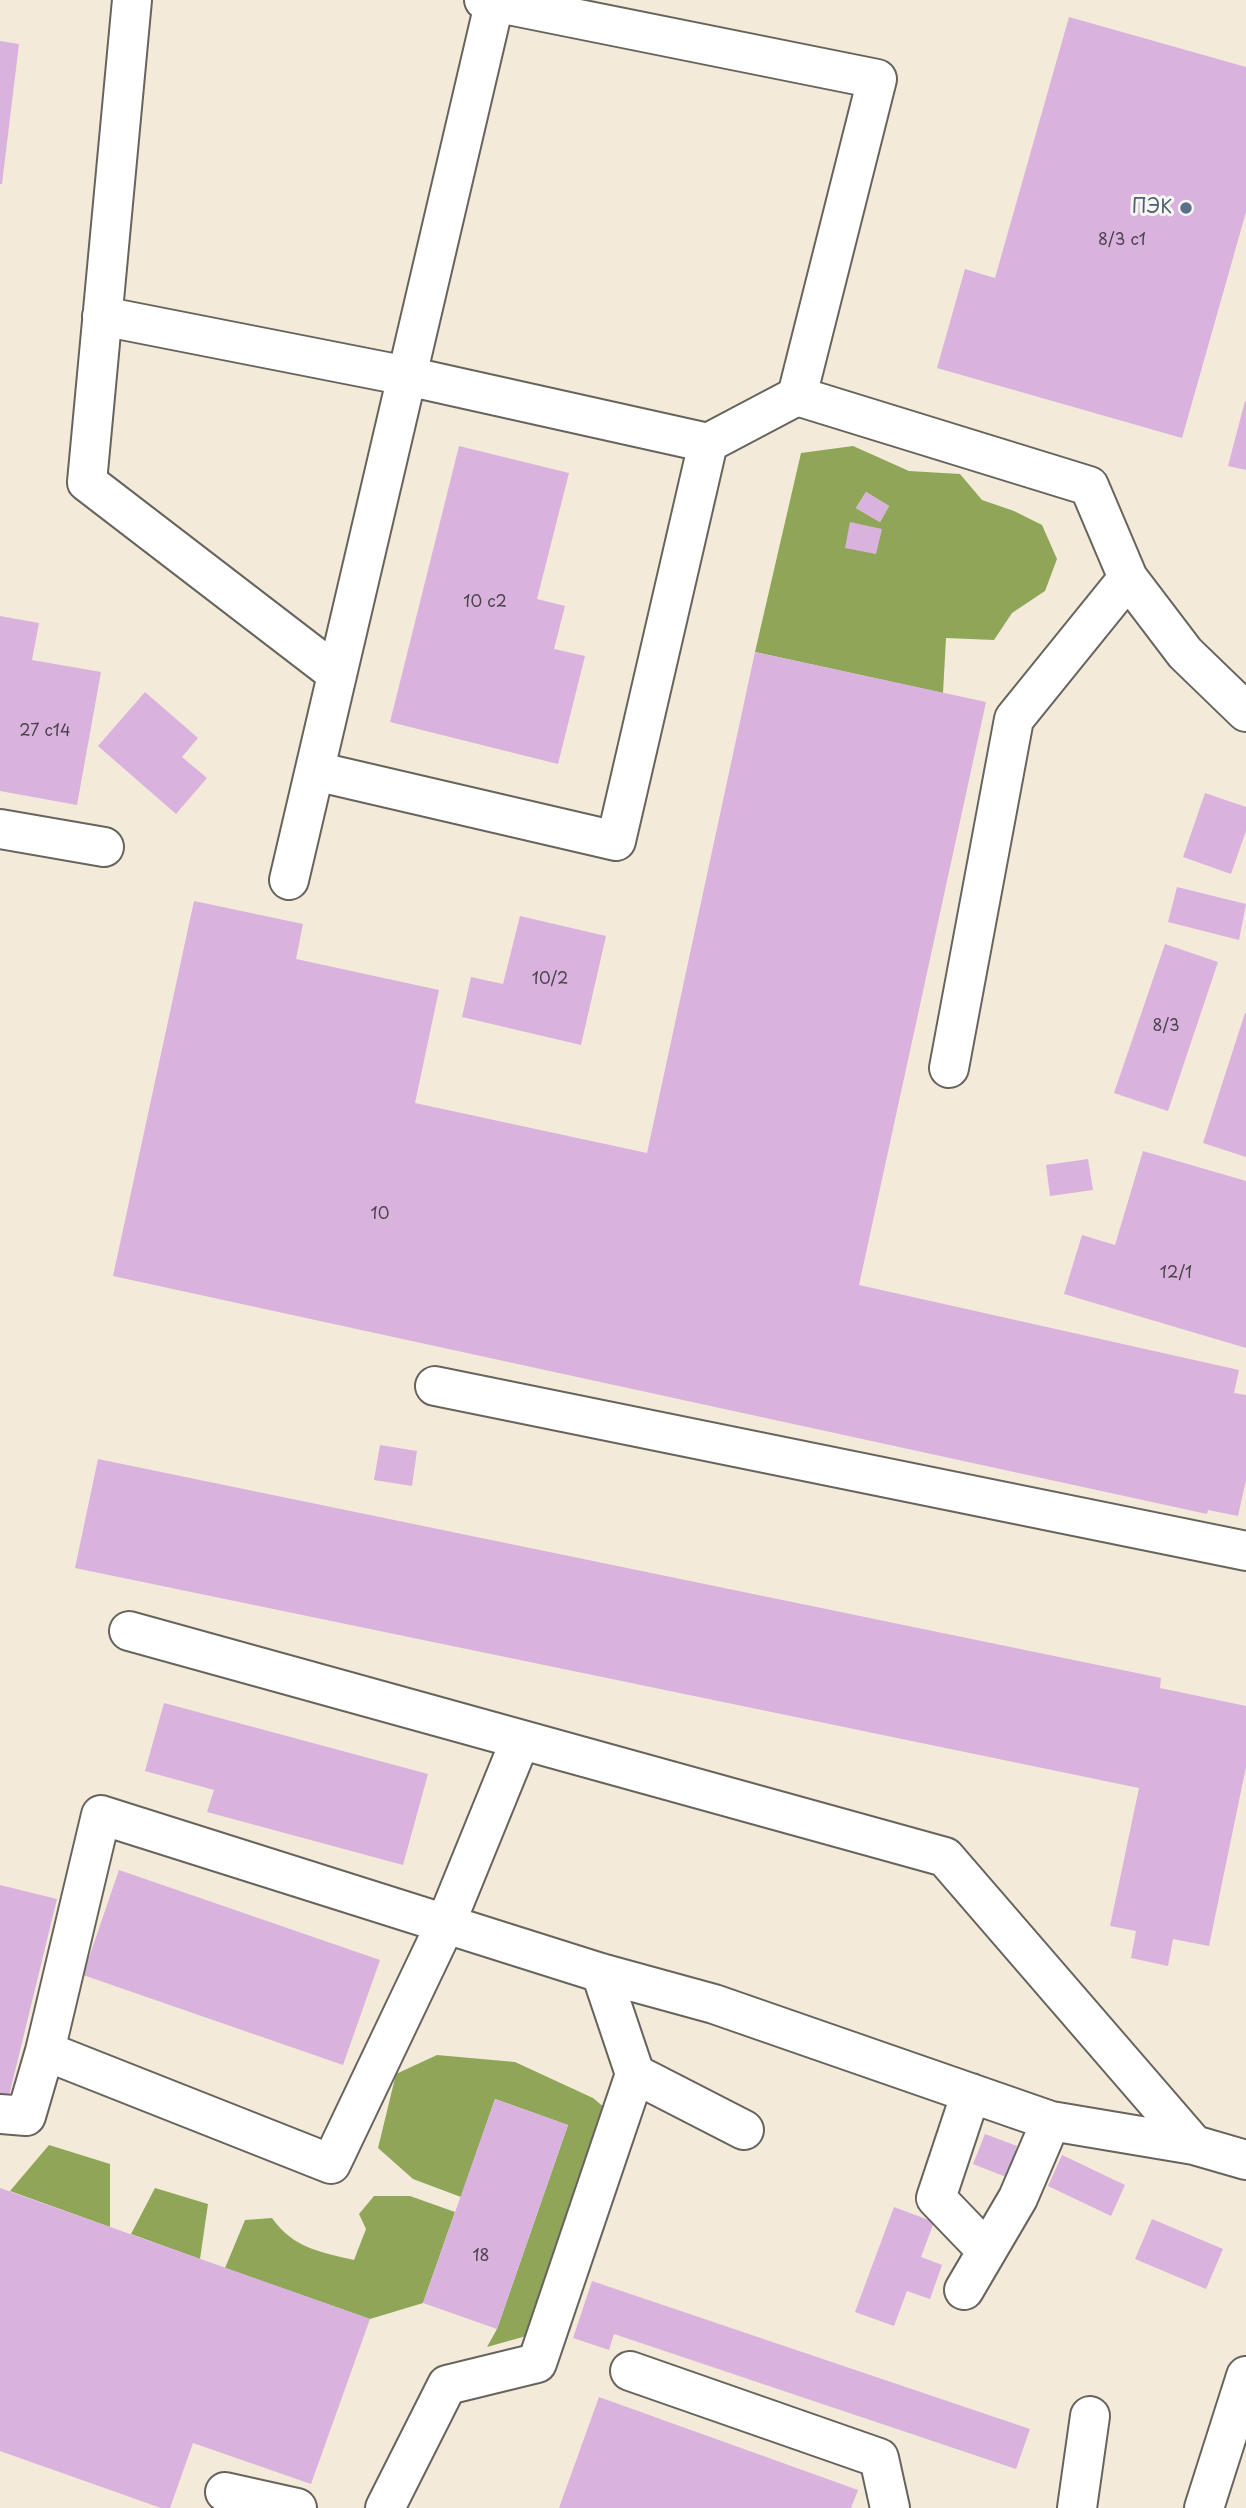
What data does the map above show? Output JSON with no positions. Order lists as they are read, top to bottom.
{
  "places": ["ПЭК"],
  "house_numbers": [
    "8/3 с1",
    "10 с2",
    "27 с14",
    "10/2",
    "8/3",
    "10",
    "12/1",
    "18"
  ]
}
